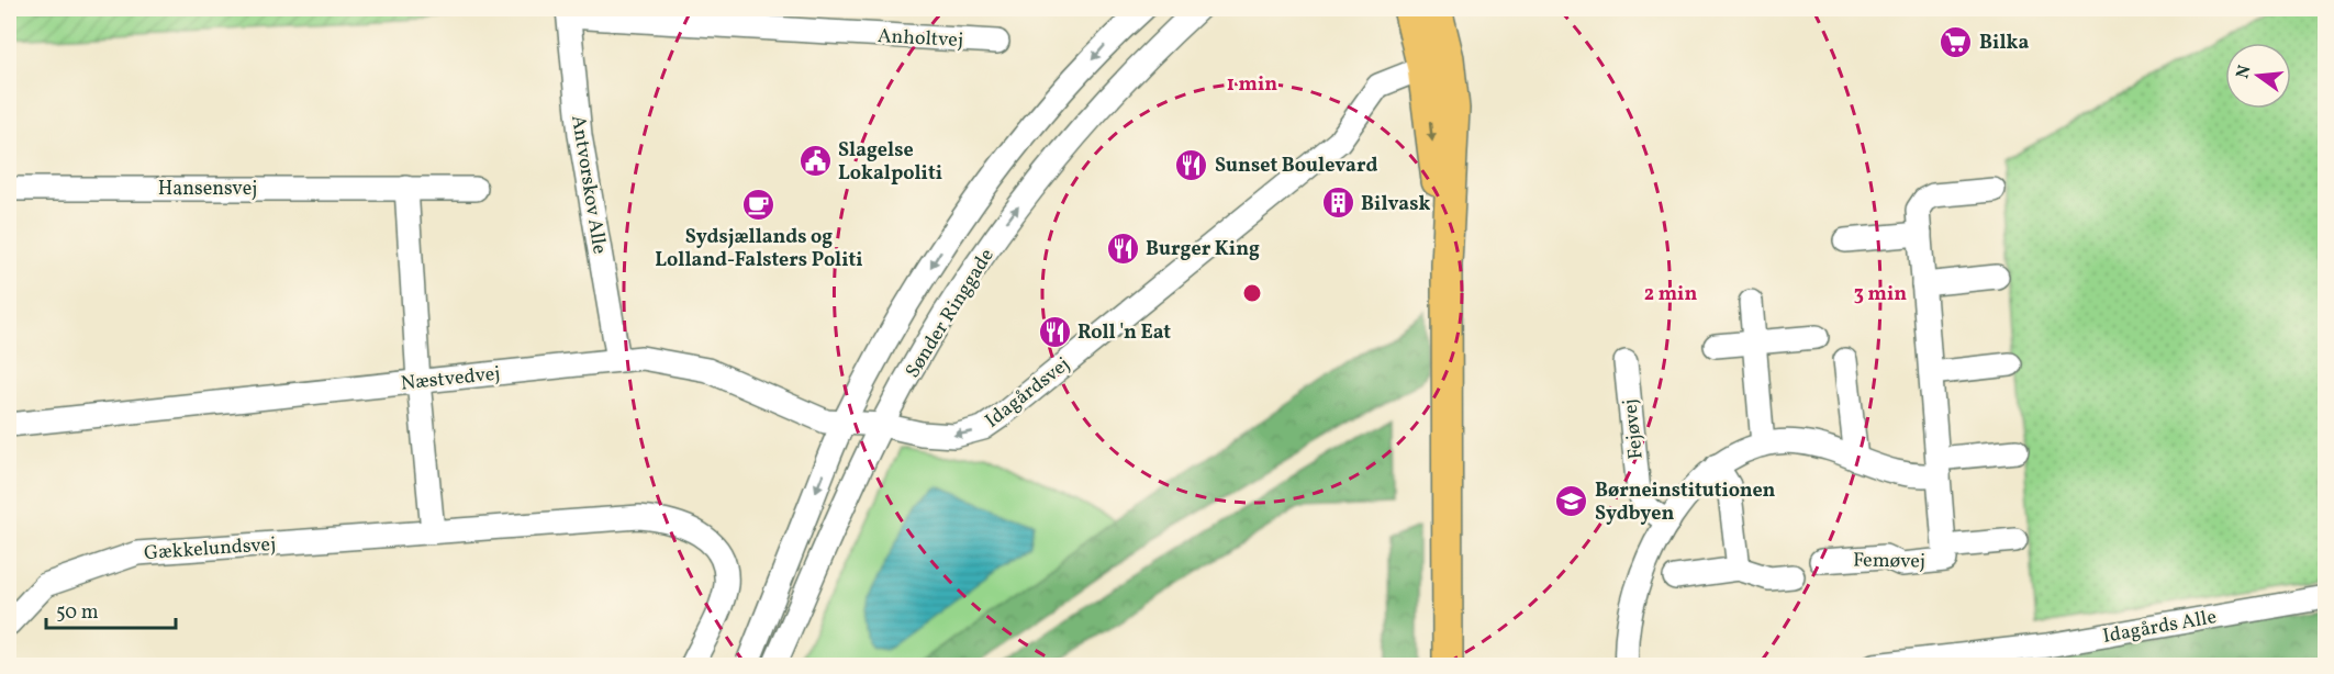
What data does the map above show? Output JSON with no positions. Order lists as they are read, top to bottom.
{
  "streets": {
    "street": [
      "Anholtvej",
      "Antvorskov Alle",
      "Hansensvej",
      "Sønder Ringgade",
      "Næstvedvej",
      "Idagårdsvej",
      "Fejøvej",
      "Gækkelundsvej",
      "Femøvej",
      "Idagårds Alle"
    ]
  },
  "crossings": [
    ["Anholtvej", "Antvorskov Alle"],
    ["Antvorskov Alle", "Næstvedvej"],
    ["Sønder Ringgade", "Næstvedvej"],
    ["Sønder Ringgade", "Idagårdsvej"],
    ["Næstvedvej", "Idagårdsvej"]
  ],
  "one_way": ["Idagårdsvej"],
  "places": {
    "supermarket": ["Bilka"],
    "public building": ["Slagelse Lokalpoliti"],
    "restaurant": ["Sunset Boulevard", "Burger King", "Roll 'n Eat"],
    "building": ["Bilvask"],
    "cafe": ["Sydsjællands og Lolland-Falsters Politi"],
    "school or university": ["Børneinstitutionen Sydbyen"]
  },
  "scale_bar": "50 m",
  "north": "left",
  "rings": ["1 min", "2 min", "3 min"]
}
